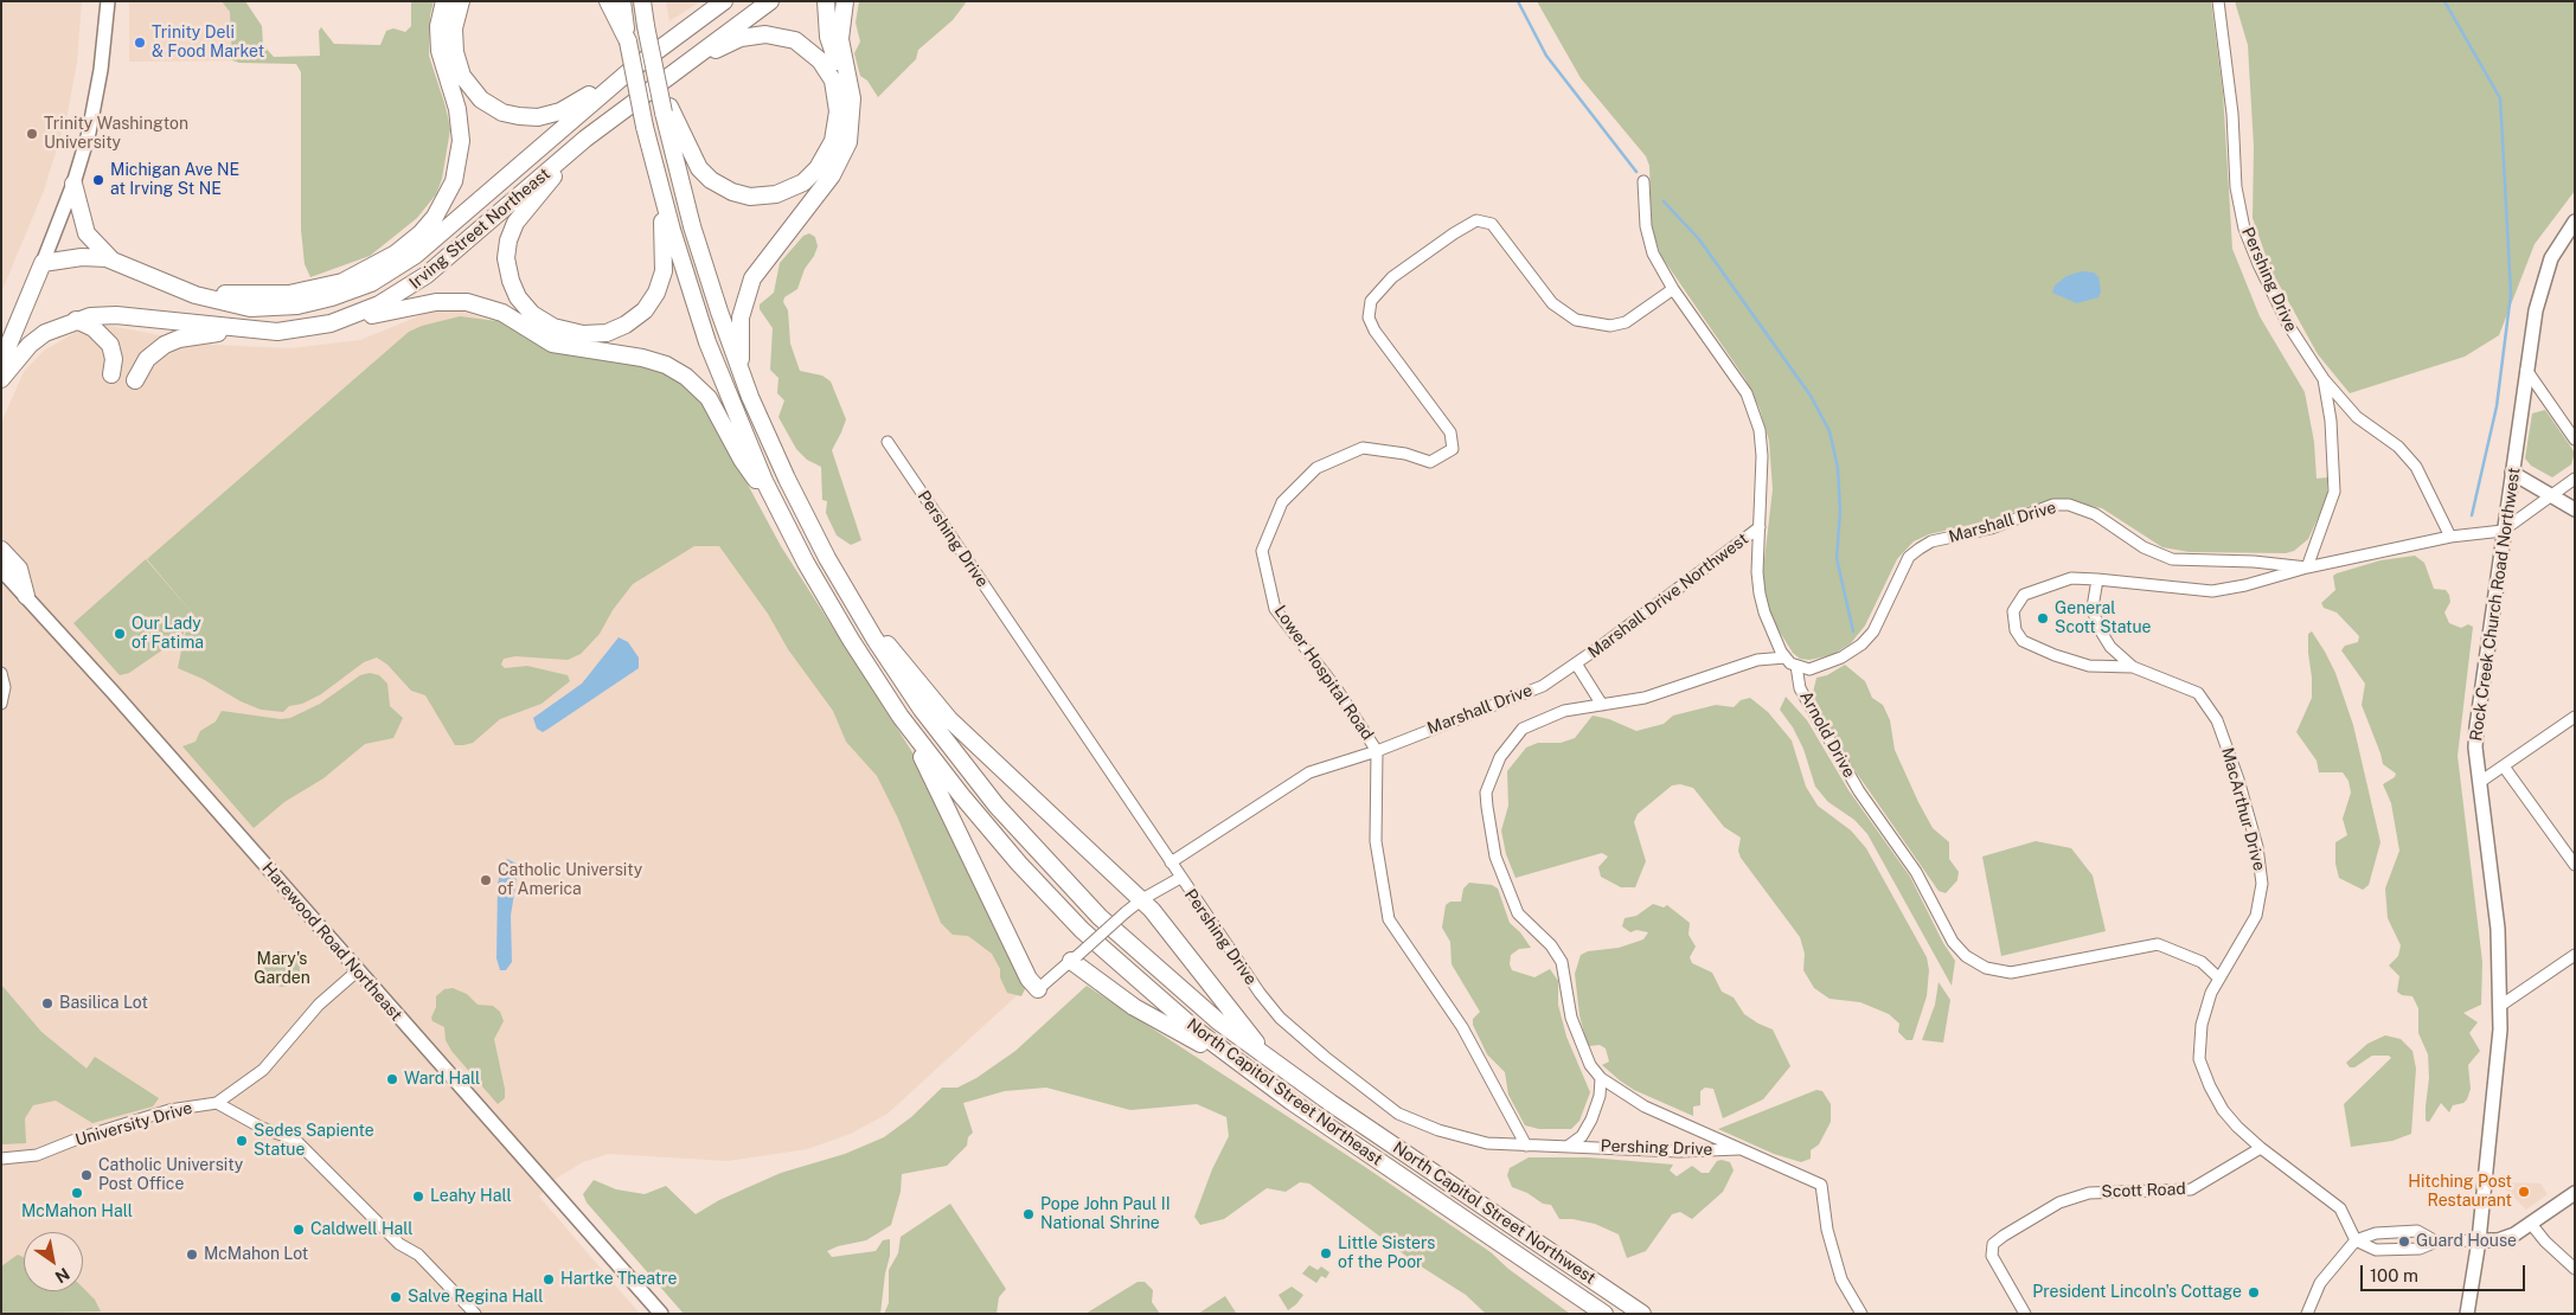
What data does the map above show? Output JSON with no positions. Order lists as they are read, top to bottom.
{
  "streets": {
    "main road": ["Irving Street Northeast", "North Capitol Street Northeast", "North Capitol Street Northwest"],
    "street": [
      "Pershing Drive",
      "Marshall Drive",
      "Marshall Drive Northwest",
      "Rock Creek Church Road Northwest",
      "Lower Hospital Road",
      "Arnold Drive",
      "MacArthur Drive",
      "Harewood Road Northeast",
      "University Drive",
      "Scott Road"
    ]
  },
  "crossings": [
    ["Pershing Drive", "Marshall Drive"],
    ["Marshall Drive", "Marshall Drive Northwest"],
    ["Marshall Drive", "Rock Creek Church Road Northwest"],
    ["Marshall Drive", "Lower Hospital Road"],
    ["Marshall Drive", "Arnold Drive"],
    ["Arnold Drive", "MacArthur Drive"],
    ["MacArthur Drive", "Scott Road"],
    ["Harewood Road Northeast", "University Drive"]
  ],
  "parks": ["Mary's Garden"],
  "places": [
    "Trinity Deli & Food Market",
    "Trinity Washington University",
    "Michigan Ave NE at Irving St NE",
    "General Scott Statue",
    "Our Lady of Fatima",
    "Catholic University of America",
    "Basilica Lot",
    "Ward Hall",
    "Sedes Sapiente Statue",
    "Catholic University Post Office",
    "Hitching Post Restaurant",
    "McMahon Hall",
    "Leahy Hall",
    "Pope John Paul II National Shrine",
    "Caldwell Hall",
    "Guard House",
    "Little Sisters of the Poor",
    "McMahon Lot",
    "Hartke Theatre",
    "President Lincoln's Cottage",
    "Salve Regina Hall"
  ],
  "scale_bar": "100 m",
  "north": "bottom right"
}
